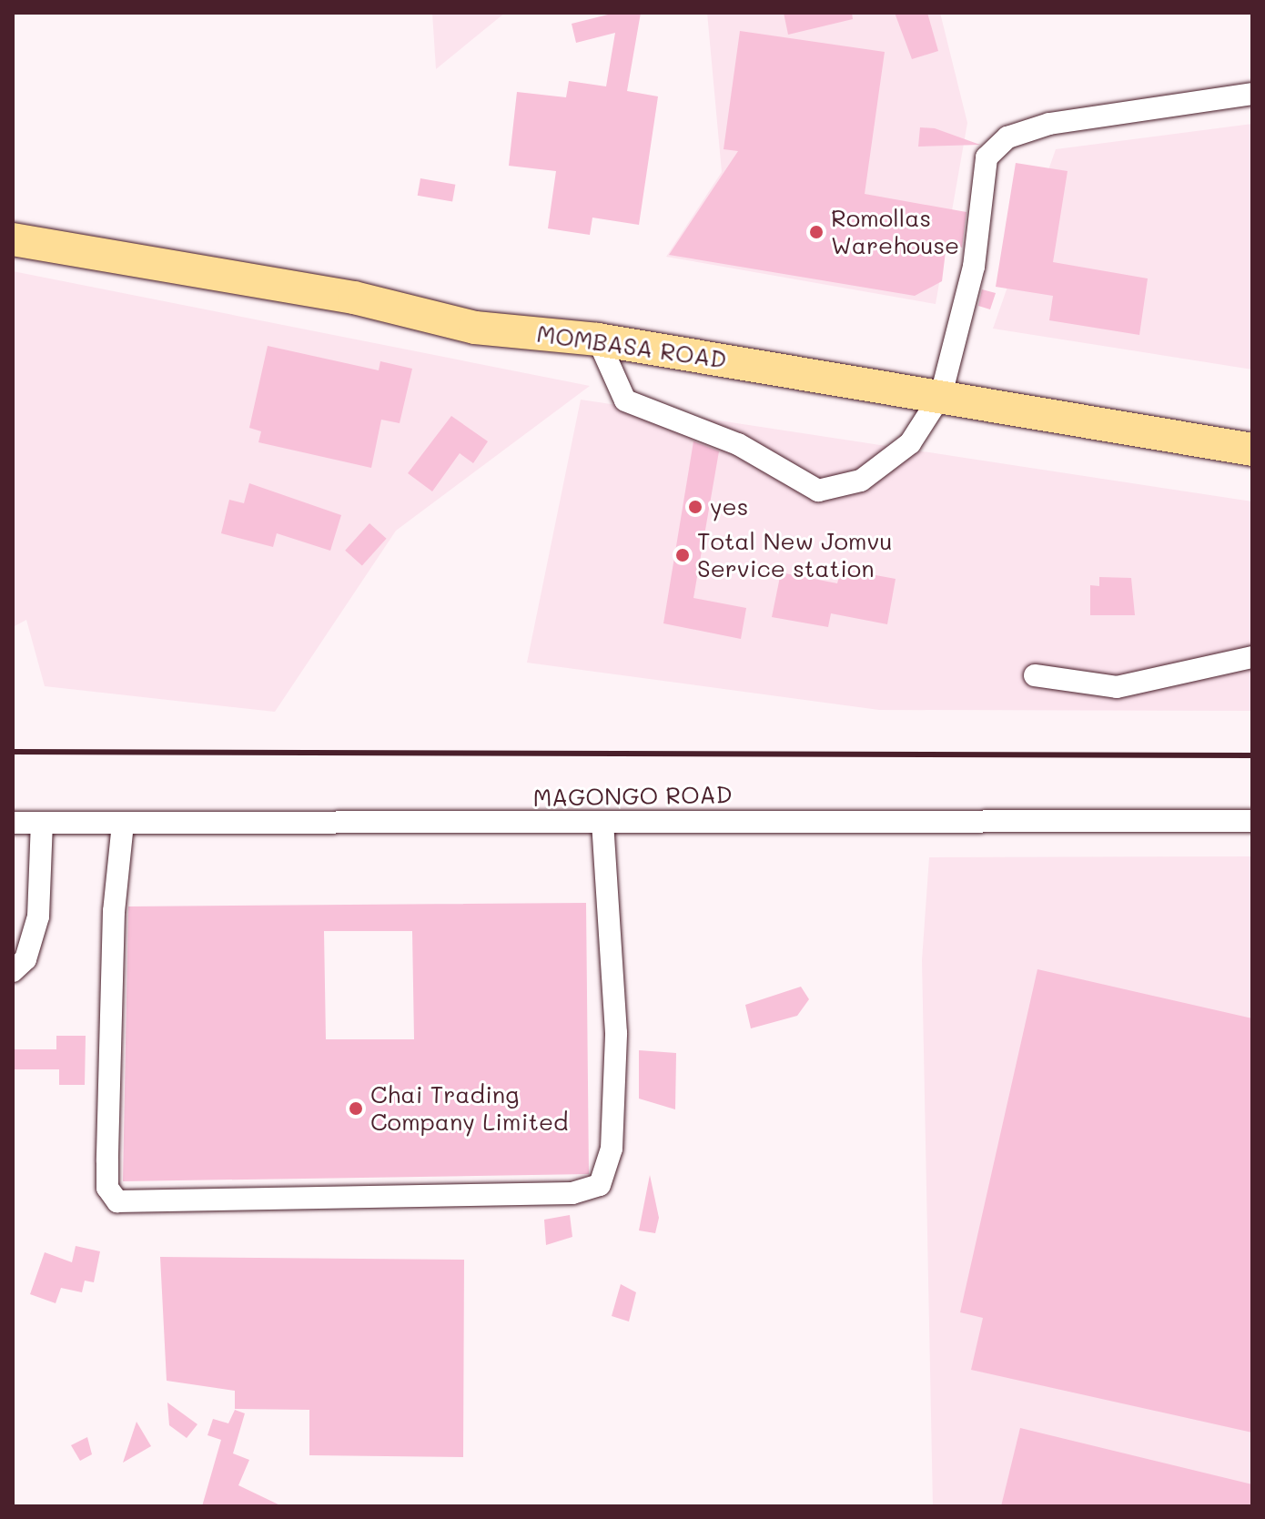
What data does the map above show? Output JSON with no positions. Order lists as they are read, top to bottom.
{
  "streets": {
    "highway": ["MOMBASA ROAD"],
    "street": ["MAGONGO ROAD"]
  },
  "places": [
    "Romollas Warehouse",
    "yes",
    "Total New Jomvu Service station",
    "Chai Trading Company Limited"
  ]
}
